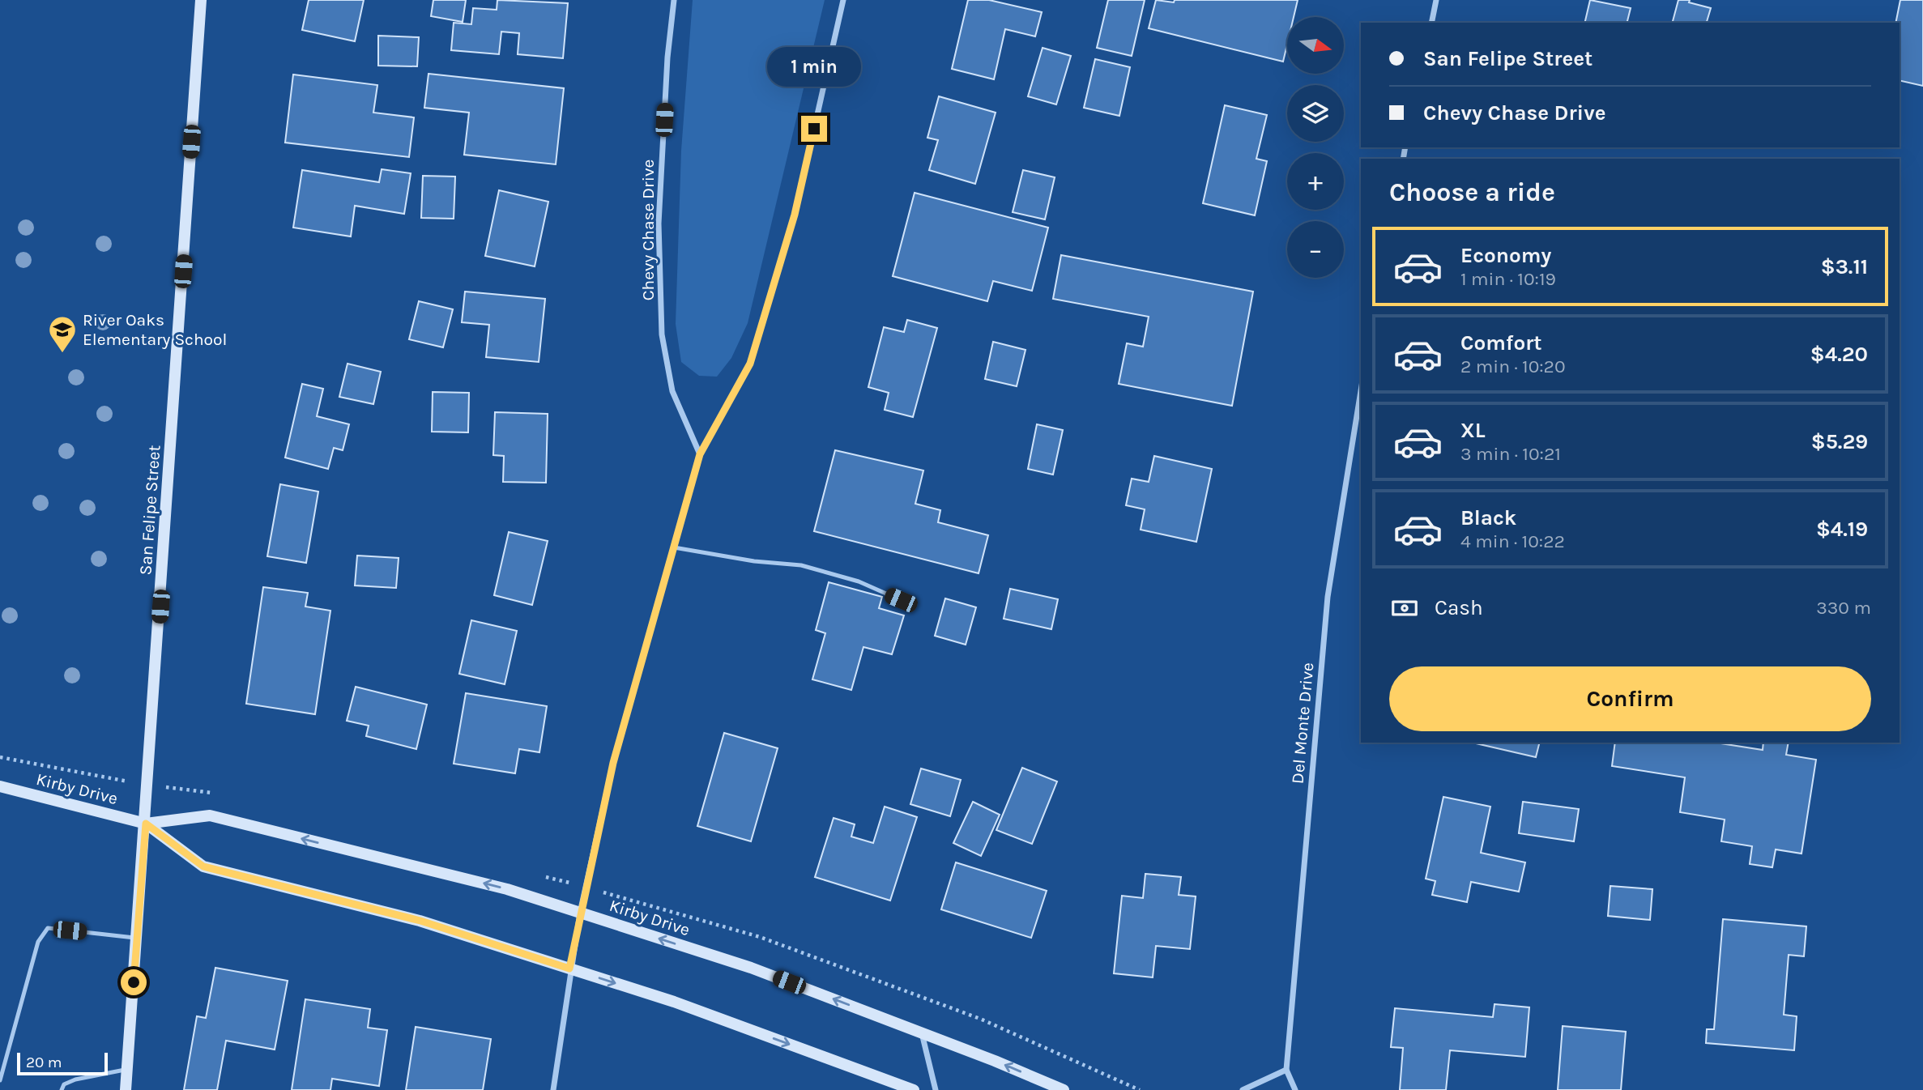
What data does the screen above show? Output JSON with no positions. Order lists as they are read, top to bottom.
{
  "streets": {
    "main road": ["San Felipe Street", "Kirby Drive"],
    "street": ["Chevy Chase Drive", "Del Monte Drive"]
  },
  "crossings": [
    ["San Felipe Street", "Kirby Drive"]
  ],
  "places": {
    "school or university": ["River Oaks Elementary School"]
  },
  "scale_bar": "20 m",
  "north": "right",
  "page": {
    "map_buttons": ["+", "−"],
    "banner": ["San Felipe Street", "Chevy Chase Drive"],
    "bubble": "1 min",
    "heading": "Choose a ride",
    "list": [
      {
        "name": "Economy",
        "note": "1 min · 10:19",
        "value": "$3.11"
      },
      {
        "name": "Comfort",
        "note": "2 min · 10:20",
        "value": "$4.20"
      },
      {
        "name": "XL",
        "note": "3 min · 10:21",
        "value": "$5.29"
      },
      {
        "name": "Black",
        "note": "4 min · 10:22",
        "value": "$4.19"
      }
    ],
    "pay": ["Cash", "330 m"],
    "buttons": "Confirm",
    "scale": "20 m"
  }
}
